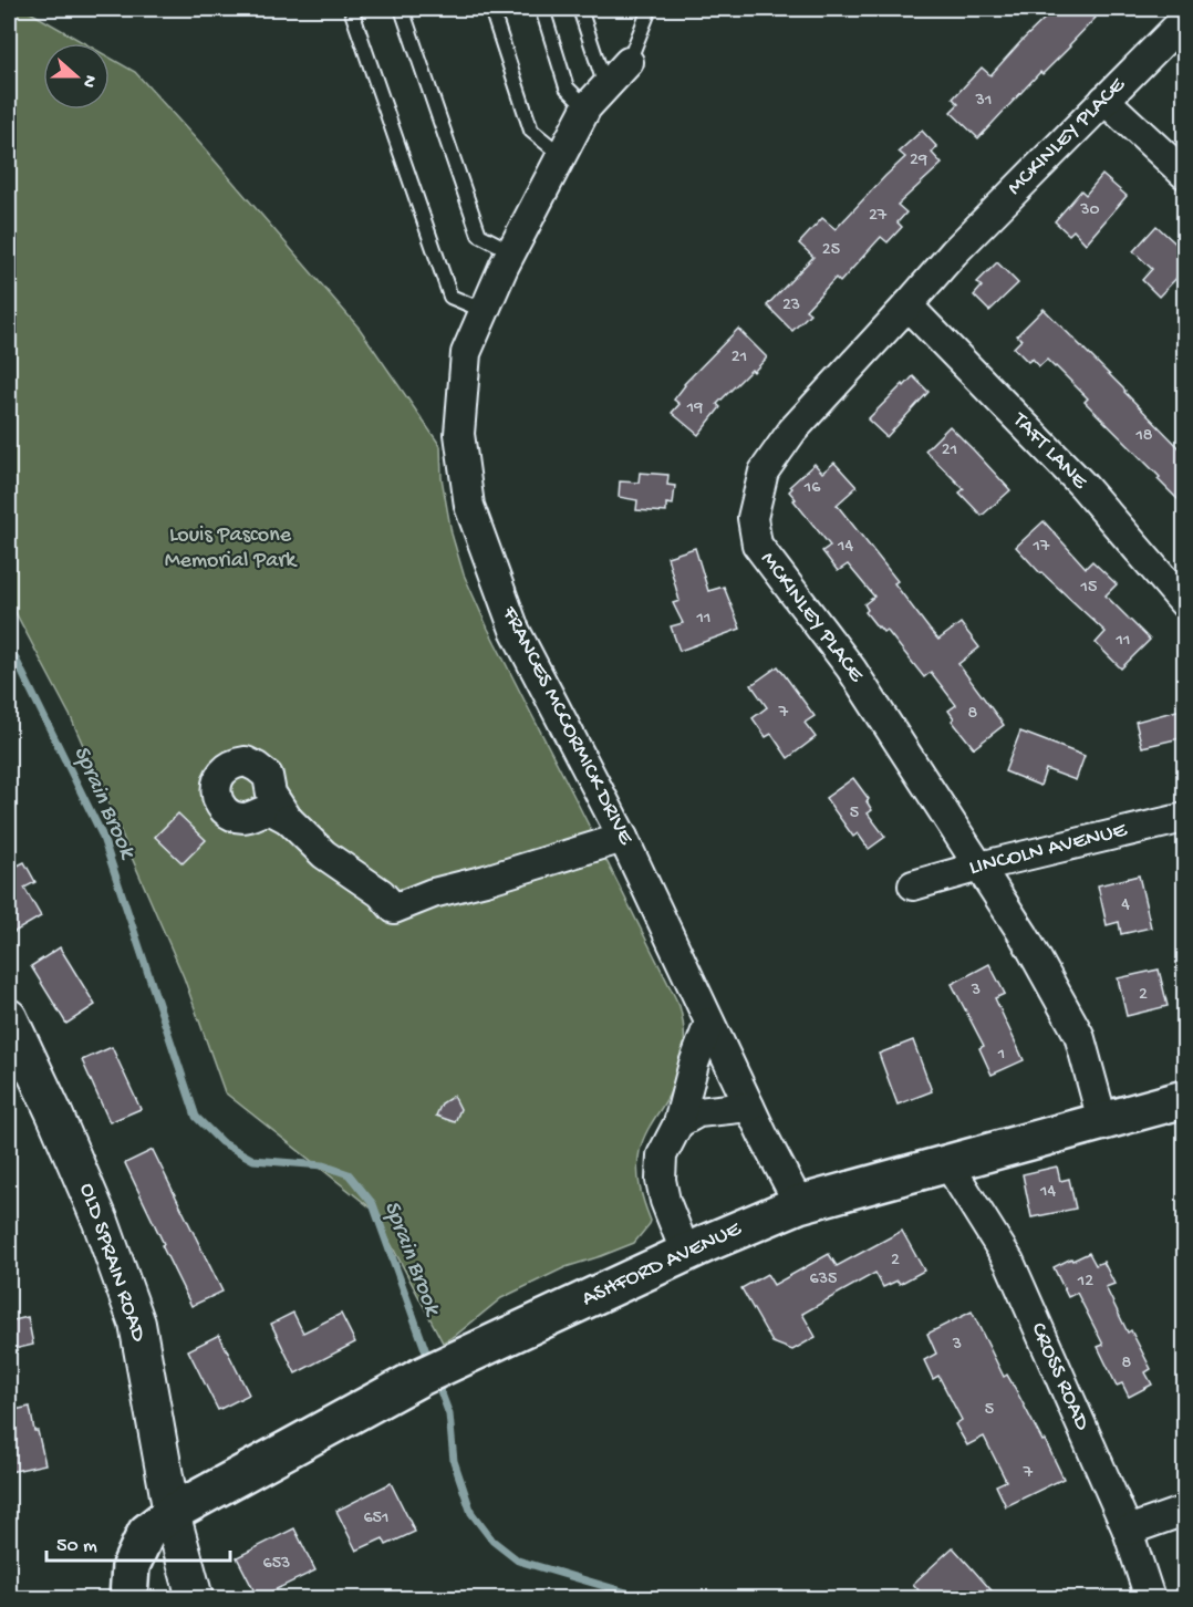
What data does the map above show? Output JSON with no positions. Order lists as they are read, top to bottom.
{
  "streets": {
    "main road": ["ASHFORD AVENUE"],
    "street": [
      "MCKINLEY PLACE",
      "TAFT LANE",
      "FRANCES MCCORMICK DRIVE",
      "LINCOLN AVENUE",
      "OLD SPRAIN ROAD",
      "CROSS ROAD"
    ]
  },
  "crossings": [
    ["MCKINLEY PLACE", "TAFT LANE"],
    ["MCKINLEY PLACE", "LINCOLN AVENUE"],
    ["MCKINLEY PLACE", "ASHFORD AVENUE"],
    ["FRANCES MCCORMICK DRIVE", "ASHFORD AVENUE"],
    ["OLD SPRAIN ROAD", "ASHFORD AVENUE"],
    ["ASHFORD AVENUE", "CROSS ROAD"]
  ],
  "water": ["Sprain Brook"],
  "parks": ["Louis Pascone Memorial Park"],
  "house_numbers": [
    "31",
    "29",
    "30",
    "27",
    "25",
    "23",
    "21",
    "19",
    "18",
    "21",
    "16",
    "14",
    "17",
    "15",
    "11",
    "11",
    "7",
    "8",
    "5",
    "4",
    "3",
    "2",
    "1",
    "14",
    "2",
    "635",
    "12",
    "3",
    "8",
    "5",
    "7",
    "651",
    "653"
  ],
  "scale_bar": "50 m",
  "north": "right"
}
